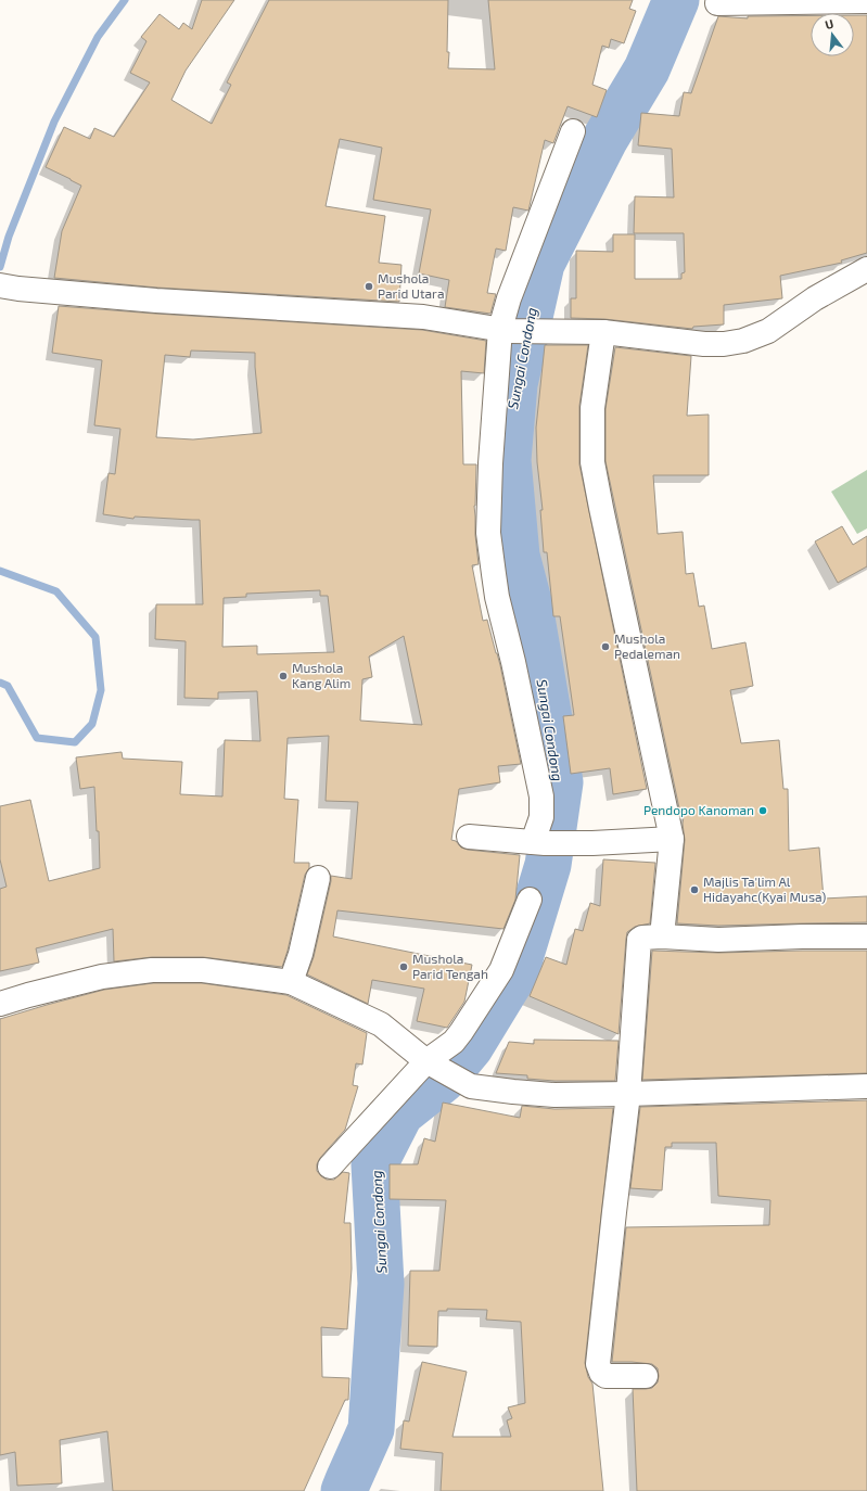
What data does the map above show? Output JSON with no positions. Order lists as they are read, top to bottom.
{
  "water": ["Sungai Condong"],
  "places": [
    "Mushola Parid Utara",
    "Mushola Pedaleman",
    "Mushola Kang Alim",
    "Pendopo Kanoman",
    "Majlis Ta'lim Al Hidayahc(Kyai Musa)",
    "Mushola Parid Tengah"
  ],
  "north": "top"
}
